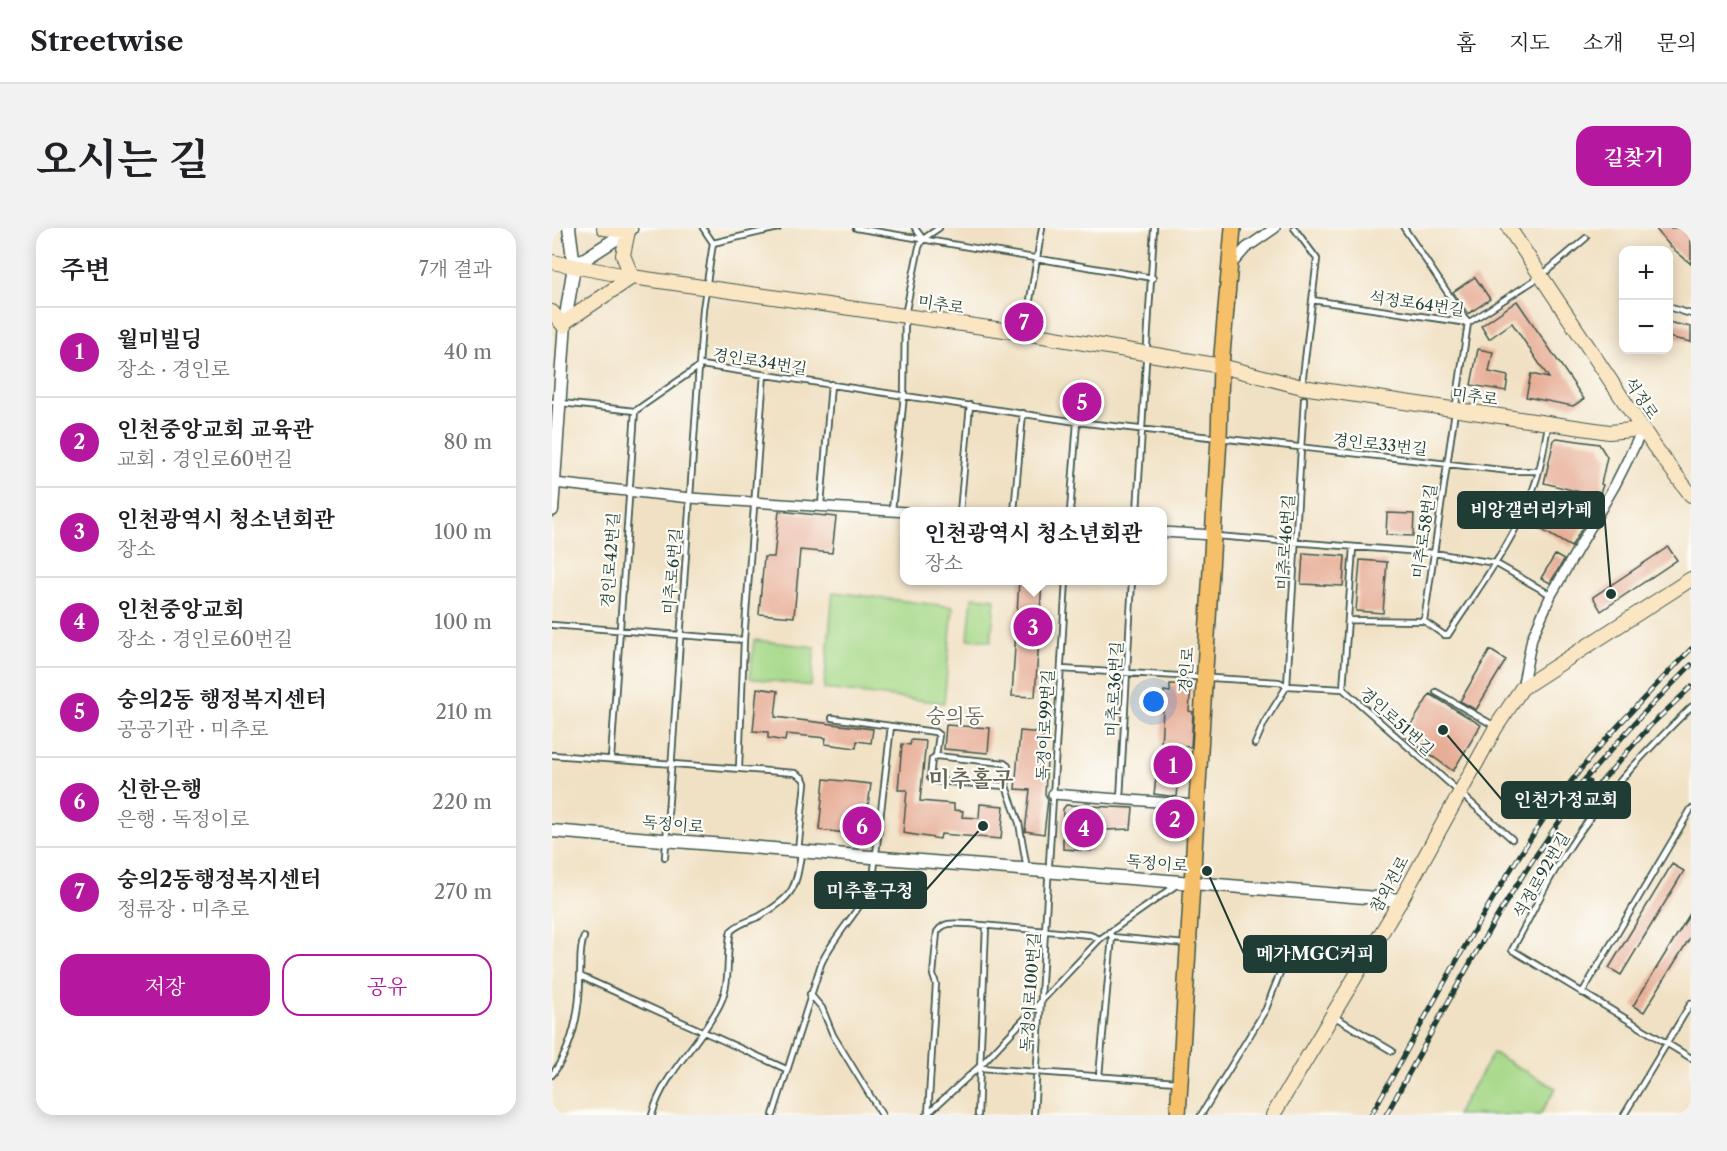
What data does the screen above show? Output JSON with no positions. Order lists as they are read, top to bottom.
{
  "streets": {
    "main road": [
      "미추로",
      "석정로",
      "경인로",
      "참외전로"
    ],
    "street": ["경인로42번길", "독정이로"],
    "lane": [
      "석정로64번길",
      "경인로34번길",
      "경인로33번길",
      "미추로58번길",
      "미추로46번길",
      "미추로6번길",
      "미추로36번길",
      "경인로51번길",
      "독정이로99번길",
      "석정로92번길",
      "독정이로100번길"
    ]
  },
  "crossings": [
    ["석정로64번길", "석정로"],
    ["석정로64번길", "미추로58번길"],
    ["미추로", "석정로"],
    ["미추로", "미추로58번길"],
    ["미추로", "미추로46번길"],
    ["미추로", "미추로6번길"],
    ["미추로", "경인로"],
    ["경인로34번길", "경인로33번길"],
    ["경인로34번길", "미추로6번길"],
    ["경인로34번길", "경인로"],
    ["경인로33번길", "미추로58번길"],
    ["경인로33번길", "미추로46번길"],
    ["경인로33번길", "경인로"],
    ["미추로46번길", "경인로51번길"],
    ["경인로42번길", "미추로6번길"],
    ["미추로6번길", "독정이로"],
    ["경인로", "경인로51번길"],
    ["경인로", "독정이로"],
    ["미추로36번길", "경인로51번길"],
    ["경인로51번길", "독정이로99번길"],
    ["경인로51번길", "참외전로"],
    ["독정이로99번길", "독정이로"],
    ["독정이로99번길", "독정이로100번길"],
    ["독정이로", "참외전로"],
    ["독정이로", "독정이로100번길"]
  ],
  "districts": ["숭의동", "미추홀구"],
  "places": [
    "비앙갤러리카페",
    "인천가정교회",
    "미추홀구청",
    "메가MGC커피"
  ],
  "page": {
    "header": "Streetwise",
    "nav": [
      "홈",
      "지도",
      "소개",
      "문의"
    ],
    "title": "오시는 길",
    "buttons": [
      "길찾기",
      ["저장", "공유"]
    ],
    "heading": ["주변", "7개 결과"],
    "map_buttons": ["+", "−"],
    "pins": [
      "7",
      "5",
      "3",
      "1",
      "2",
      "6",
      "4"
    ],
    "list": [
      {
        "mark": "1",
        "name": "월미빌딩",
        "note": "장소 · 경인로",
        "value": "40 m"
      },
      {
        "mark": "2",
        "name": "인천중앙교회 교육관",
        "note": "교회 · 경인로60번길",
        "value": "80 m"
      },
      {
        "mark": "3",
        "name": "인천광역시 청소년회관",
        "note": "장소",
        "value": "100 m"
      },
      {
        "mark": "4",
        "name": "인천중앙교회",
        "note": "장소 · 경인로60번길",
        "value": "100 m"
      },
      {
        "mark": "5",
        "name": "숭의2동 행정복지센터",
        "note": "공공기관 · 미추로",
        "value": "210 m"
      },
      {
        "mark": "6",
        "name": "신한은행",
        "note": "은행 · 독정이로",
        "value": "220 m"
      },
      {
        "mark": "7",
        "name": "숭의2동행정복지센터",
        "note": "정류장 · 미추로",
        "value": "270 m"
      }
    ],
    "popup": ["인천광역시 청소년회관", "장소"]
  }
}
